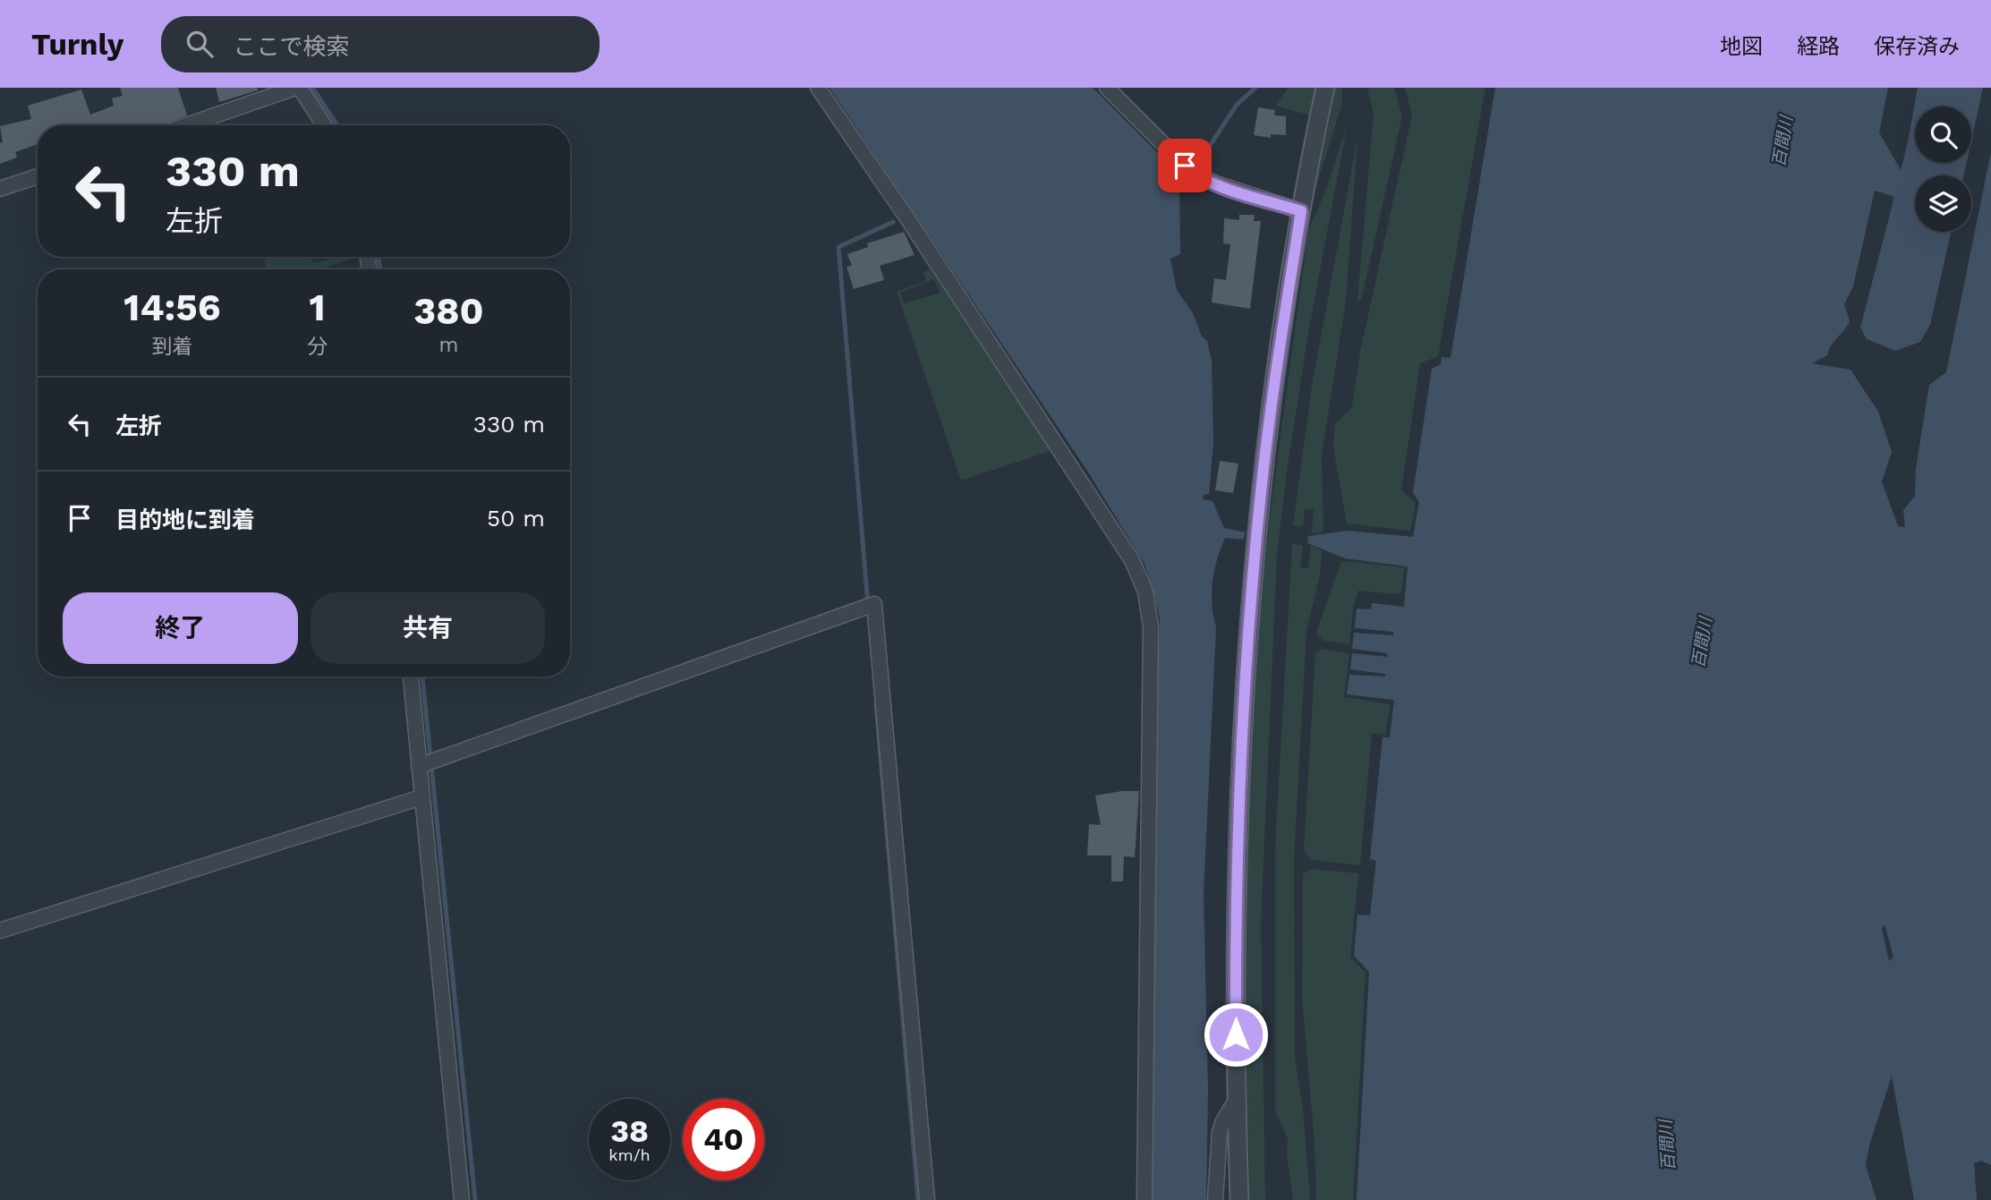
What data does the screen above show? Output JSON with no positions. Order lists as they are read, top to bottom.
{
  "water": ["百間川"],
  "page": {
    "header": "Turnly",
    "search": "ここで検索",
    "nav": ["地図", "経路", "保存済み"],
    "turn": ["330 m", "左折"],
    "eta": [
      "14:56",
      "到着",
      "1",
      "分",
      "380",
      "m"
    ],
    "list": [
      {
        "name": "左折",
        "value": "330 m"
      },
      {
        "name": "目的地に到着",
        "value": "50 m"
      }
    ],
    "buttons": ["終了", "共有"],
    "speed": "38 km/h",
    "limit": "40"
  }
}
